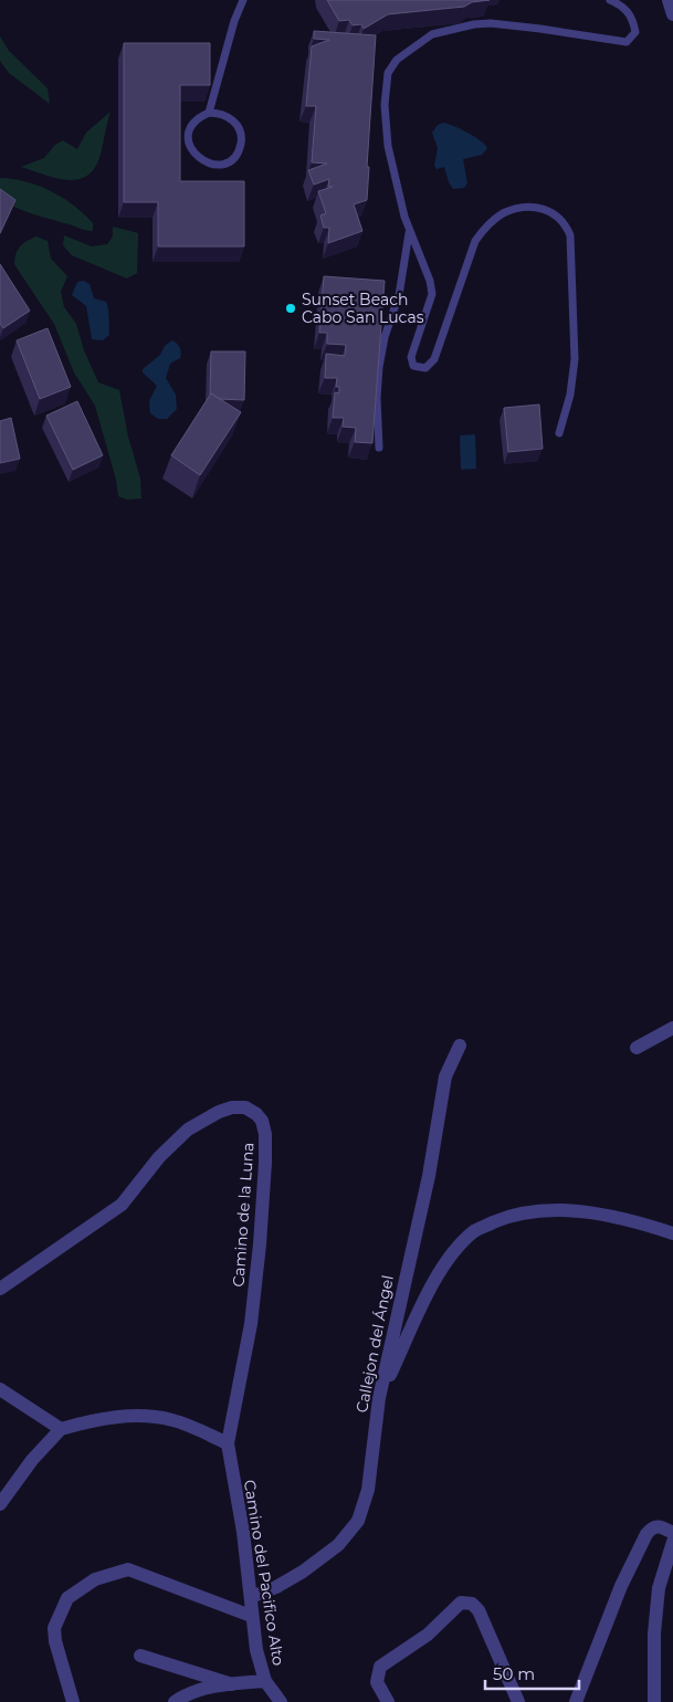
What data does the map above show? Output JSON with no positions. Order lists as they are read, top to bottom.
{
  "streets": {
    "street": ["Camino de la Luna", "Callejon del Ángel", "Camino del Pacifico Alto"]
  },
  "crossings": [
    ["Camino de la Luna", "Camino del Pacifico Alto"],
    ["Callejon del Ángel", "Camino del Pacifico Alto"]
  ],
  "places": ["Sunset Beach Cabo San Lucas"],
  "scale_bar": "50 m"
}
